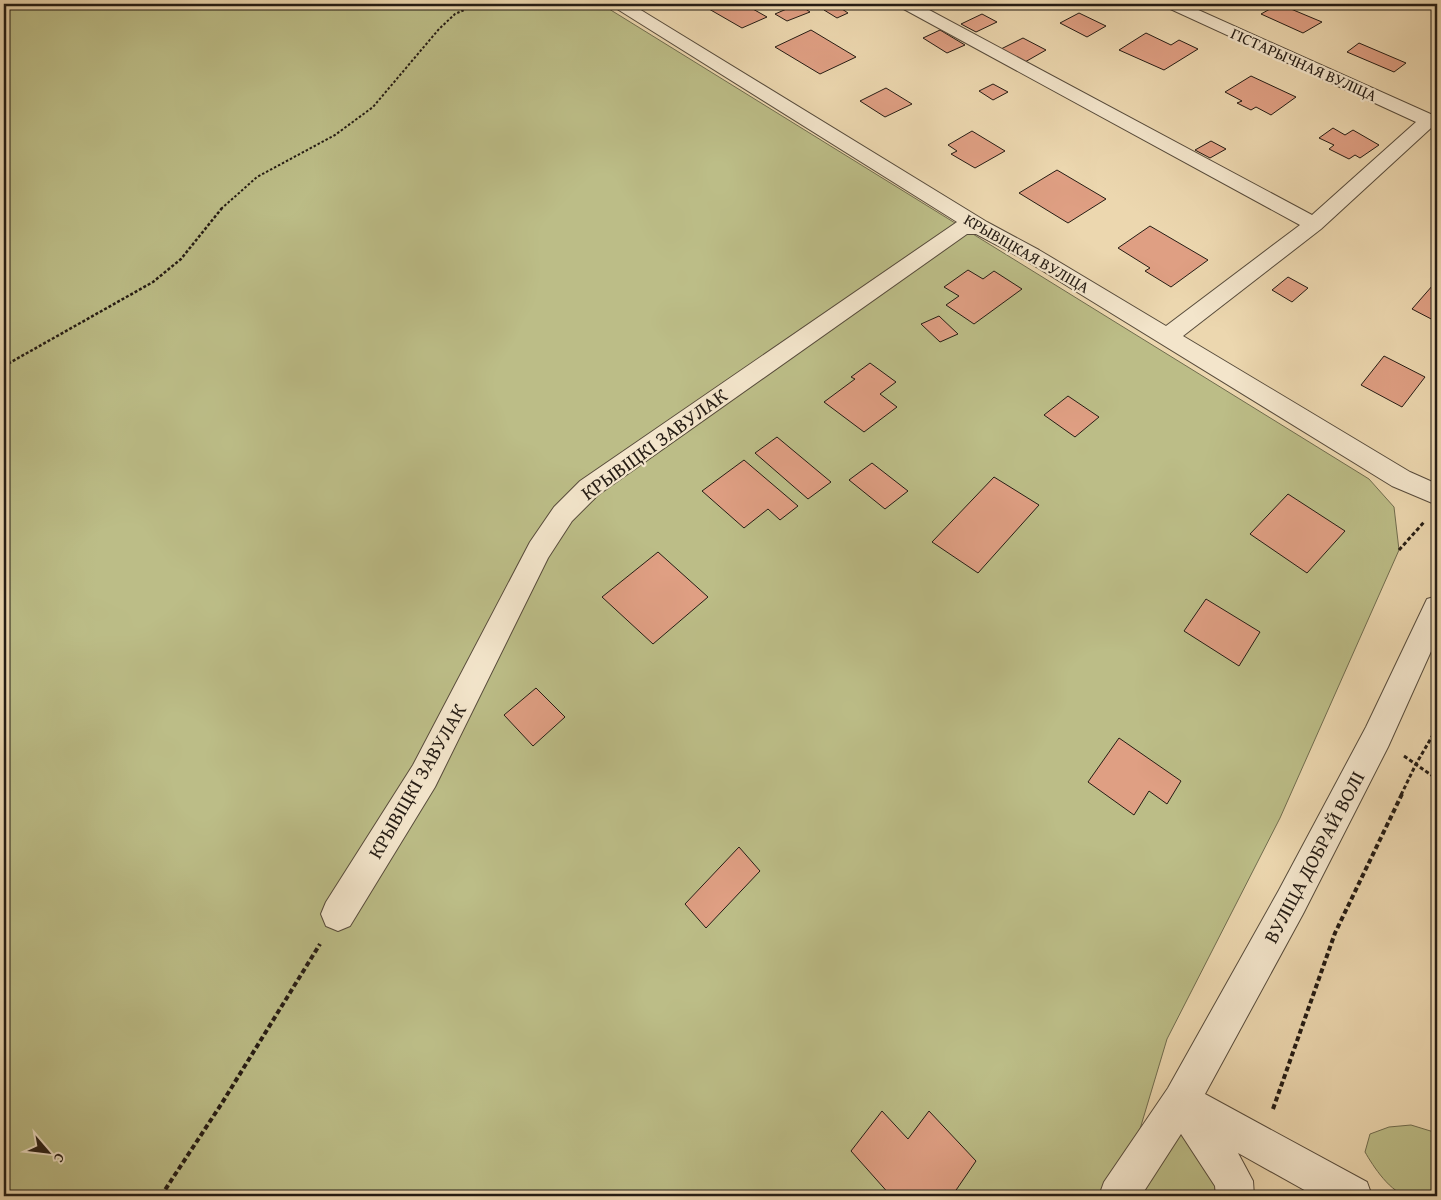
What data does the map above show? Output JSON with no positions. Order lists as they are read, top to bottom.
{
  "streets": {
    "street": [
      "ГІСТАРЫЧНАЯ ВУЛІЦА",
      "КРЫВІЦКАЯ ВУЛІЦА",
      "КРЫВІЦКІ ЗАВУЛАК",
      "ВУЛІЦА ДОБРАЙ ВОЛІ"
    ]
  },
  "crossings": [
    ["КРЫВІЦКАЯ ВУЛІЦА", "КРЫВІЦКІ ЗАВУЛАК"]
  ],
  "north": "bottom right"
}
